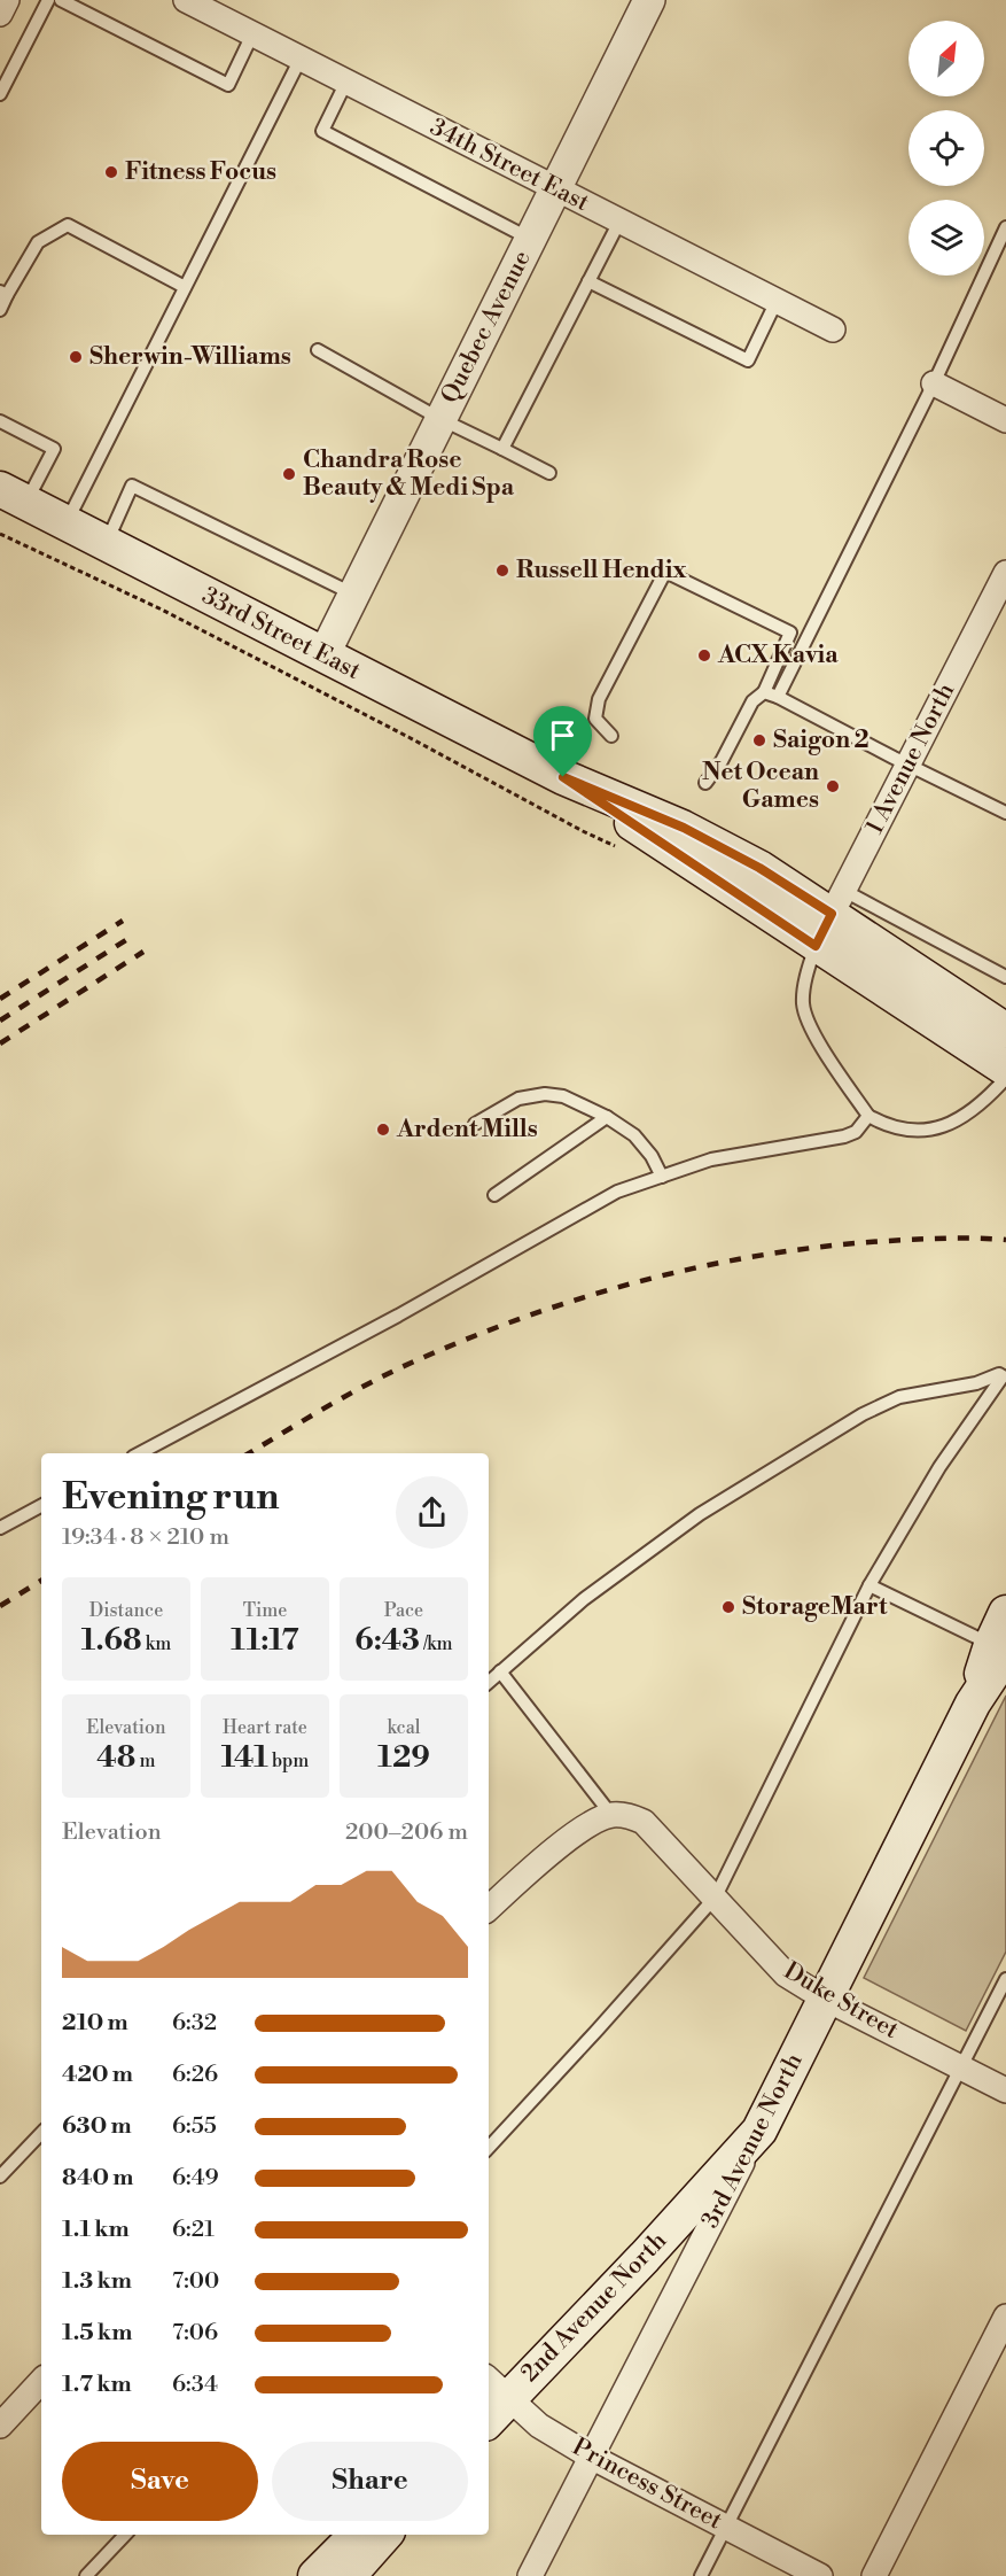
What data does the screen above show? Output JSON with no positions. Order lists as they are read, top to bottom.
{
  "streets": {
    "main road": ["33rd Street East", "3rd Avenue North", "2nd Avenue North"],
    "street": [
      "34th Street East",
      "Quebec Avenue",
      "1 Avenue North",
      "Duke Street",
      "Princess Street"
    ]
  },
  "crossings": [
    ["34th Street East", "Quebec Avenue"],
    ["Quebec Avenue", "33rd Street East"],
    ["33rd Street East", "1 Avenue North"],
    ["Duke Street", "3rd Avenue North"],
    ["3rd Avenue North", "2nd Avenue North"],
    ["3rd Avenue North", "Princess Street"],
    ["2nd Avenue North", "Princess Street"]
  ],
  "places": [
    "Fitness Focus",
    "Sherwin-Williams",
    "Chandra Rose Beauty & Medi Spa",
    "Russell Hendix",
    "ACX Kavia",
    "Saigon 2",
    "Net Ocean Games",
    "Ardent Mills",
    "StorageMart"
  ],
  "north": "top right",
  "page": {
    "heading": ["Evening run", "19:34 · 8 × 210 m"],
    "stats": [
      ["Distance", "1.68 km"],
      ["Time", "11:17"],
      ["Pace", "6:43 /km"],
      ["Elevation", "48 m"],
      ["Heart rate", "141 bpm"],
      ["kcal", "129"]
    ],
    "chart": ["Elevation", "200–206 m"],
    "list": [
      {
        "name": "210 m",
        "note": "6:32"
      },
      {
        "name": "420 m",
        "note": "6:26"
      },
      {
        "name": "630 m",
        "note": "6:55"
      },
      {
        "name": "840 m",
        "note": "6:49"
      },
      {
        "name": "1.1 km",
        "note": "6:21"
      },
      {
        "name": "1.3 km",
        "note": "7:00"
      },
      {
        "name": "1.5 km",
        "note": "7:06"
      },
      {
        "name": "1.7 km",
        "note": "6:34"
      }
    ],
    "buttons": ["Save", "Share"]
  }
}
